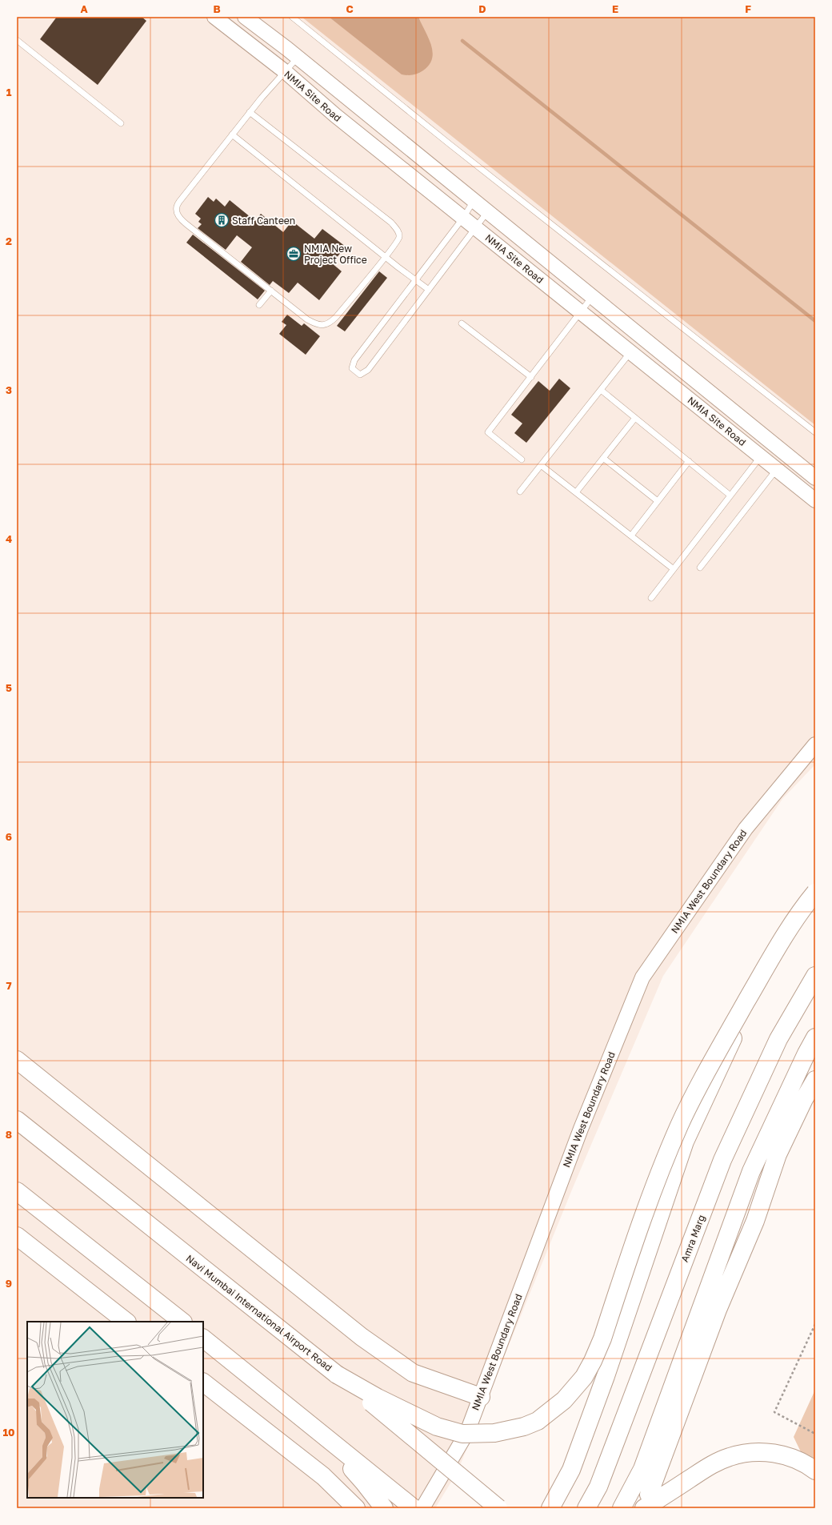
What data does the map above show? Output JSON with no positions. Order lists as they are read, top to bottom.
{
  "streets": {
    "highway": ["Amra Marg", "Navi Mumbai International Airport Road"],
    "street": ["NMIA Site Road", "NMIA West Boundary Road"]
  },
  "places": {
    "building": ["Staff Canteen"],
    "office": ["NMIA New Project Office"]
  },
  "grid": {
    "columns": [
      "A",
      "B",
      "C",
      "D",
      "E",
      "F"
    ],
    "rows": [
      "1",
      "2",
      "3",
      "4",
      "5",
      "6",
      "7",
      "8",
      "9",
      "10"
    ]
  }
}
